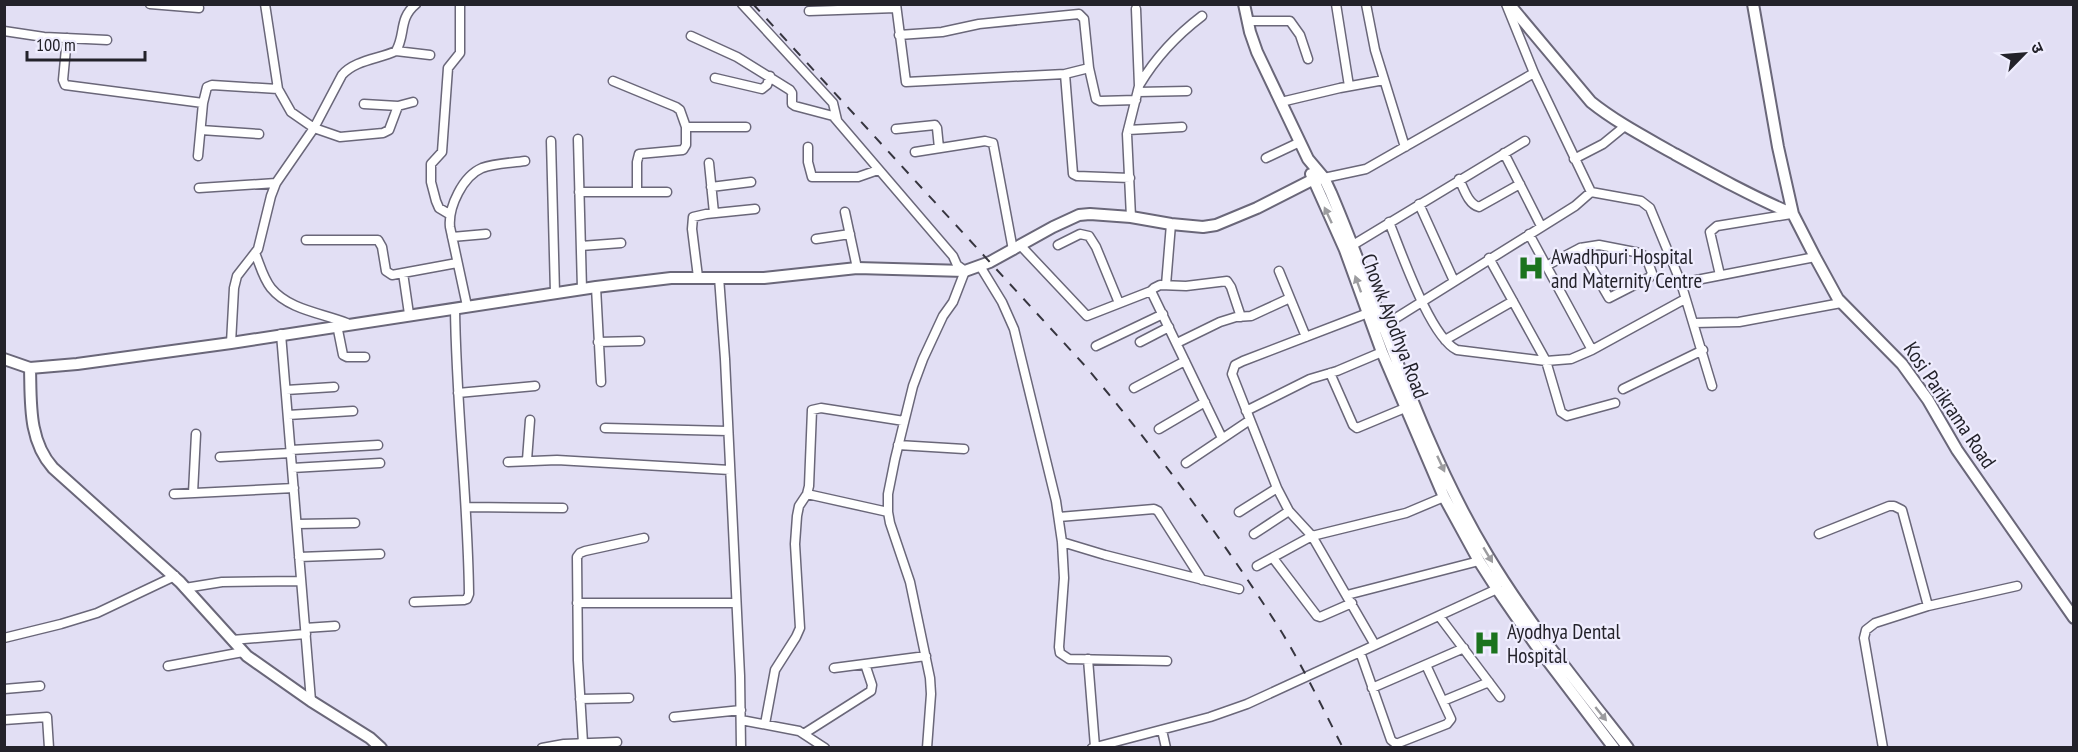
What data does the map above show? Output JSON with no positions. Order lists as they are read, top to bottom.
{
  "streets": {
    "main road": ["Chowk Ayodhya Road", "Kosi Parikrama Road"]
  },
  "places": {
    "hospital": ["Awadhpuri Hospital and Maternity Centre", "Ayodhya Dental Hospital"]
  },
  "scale_bar": "100 m",
  "north": "top right"
}
